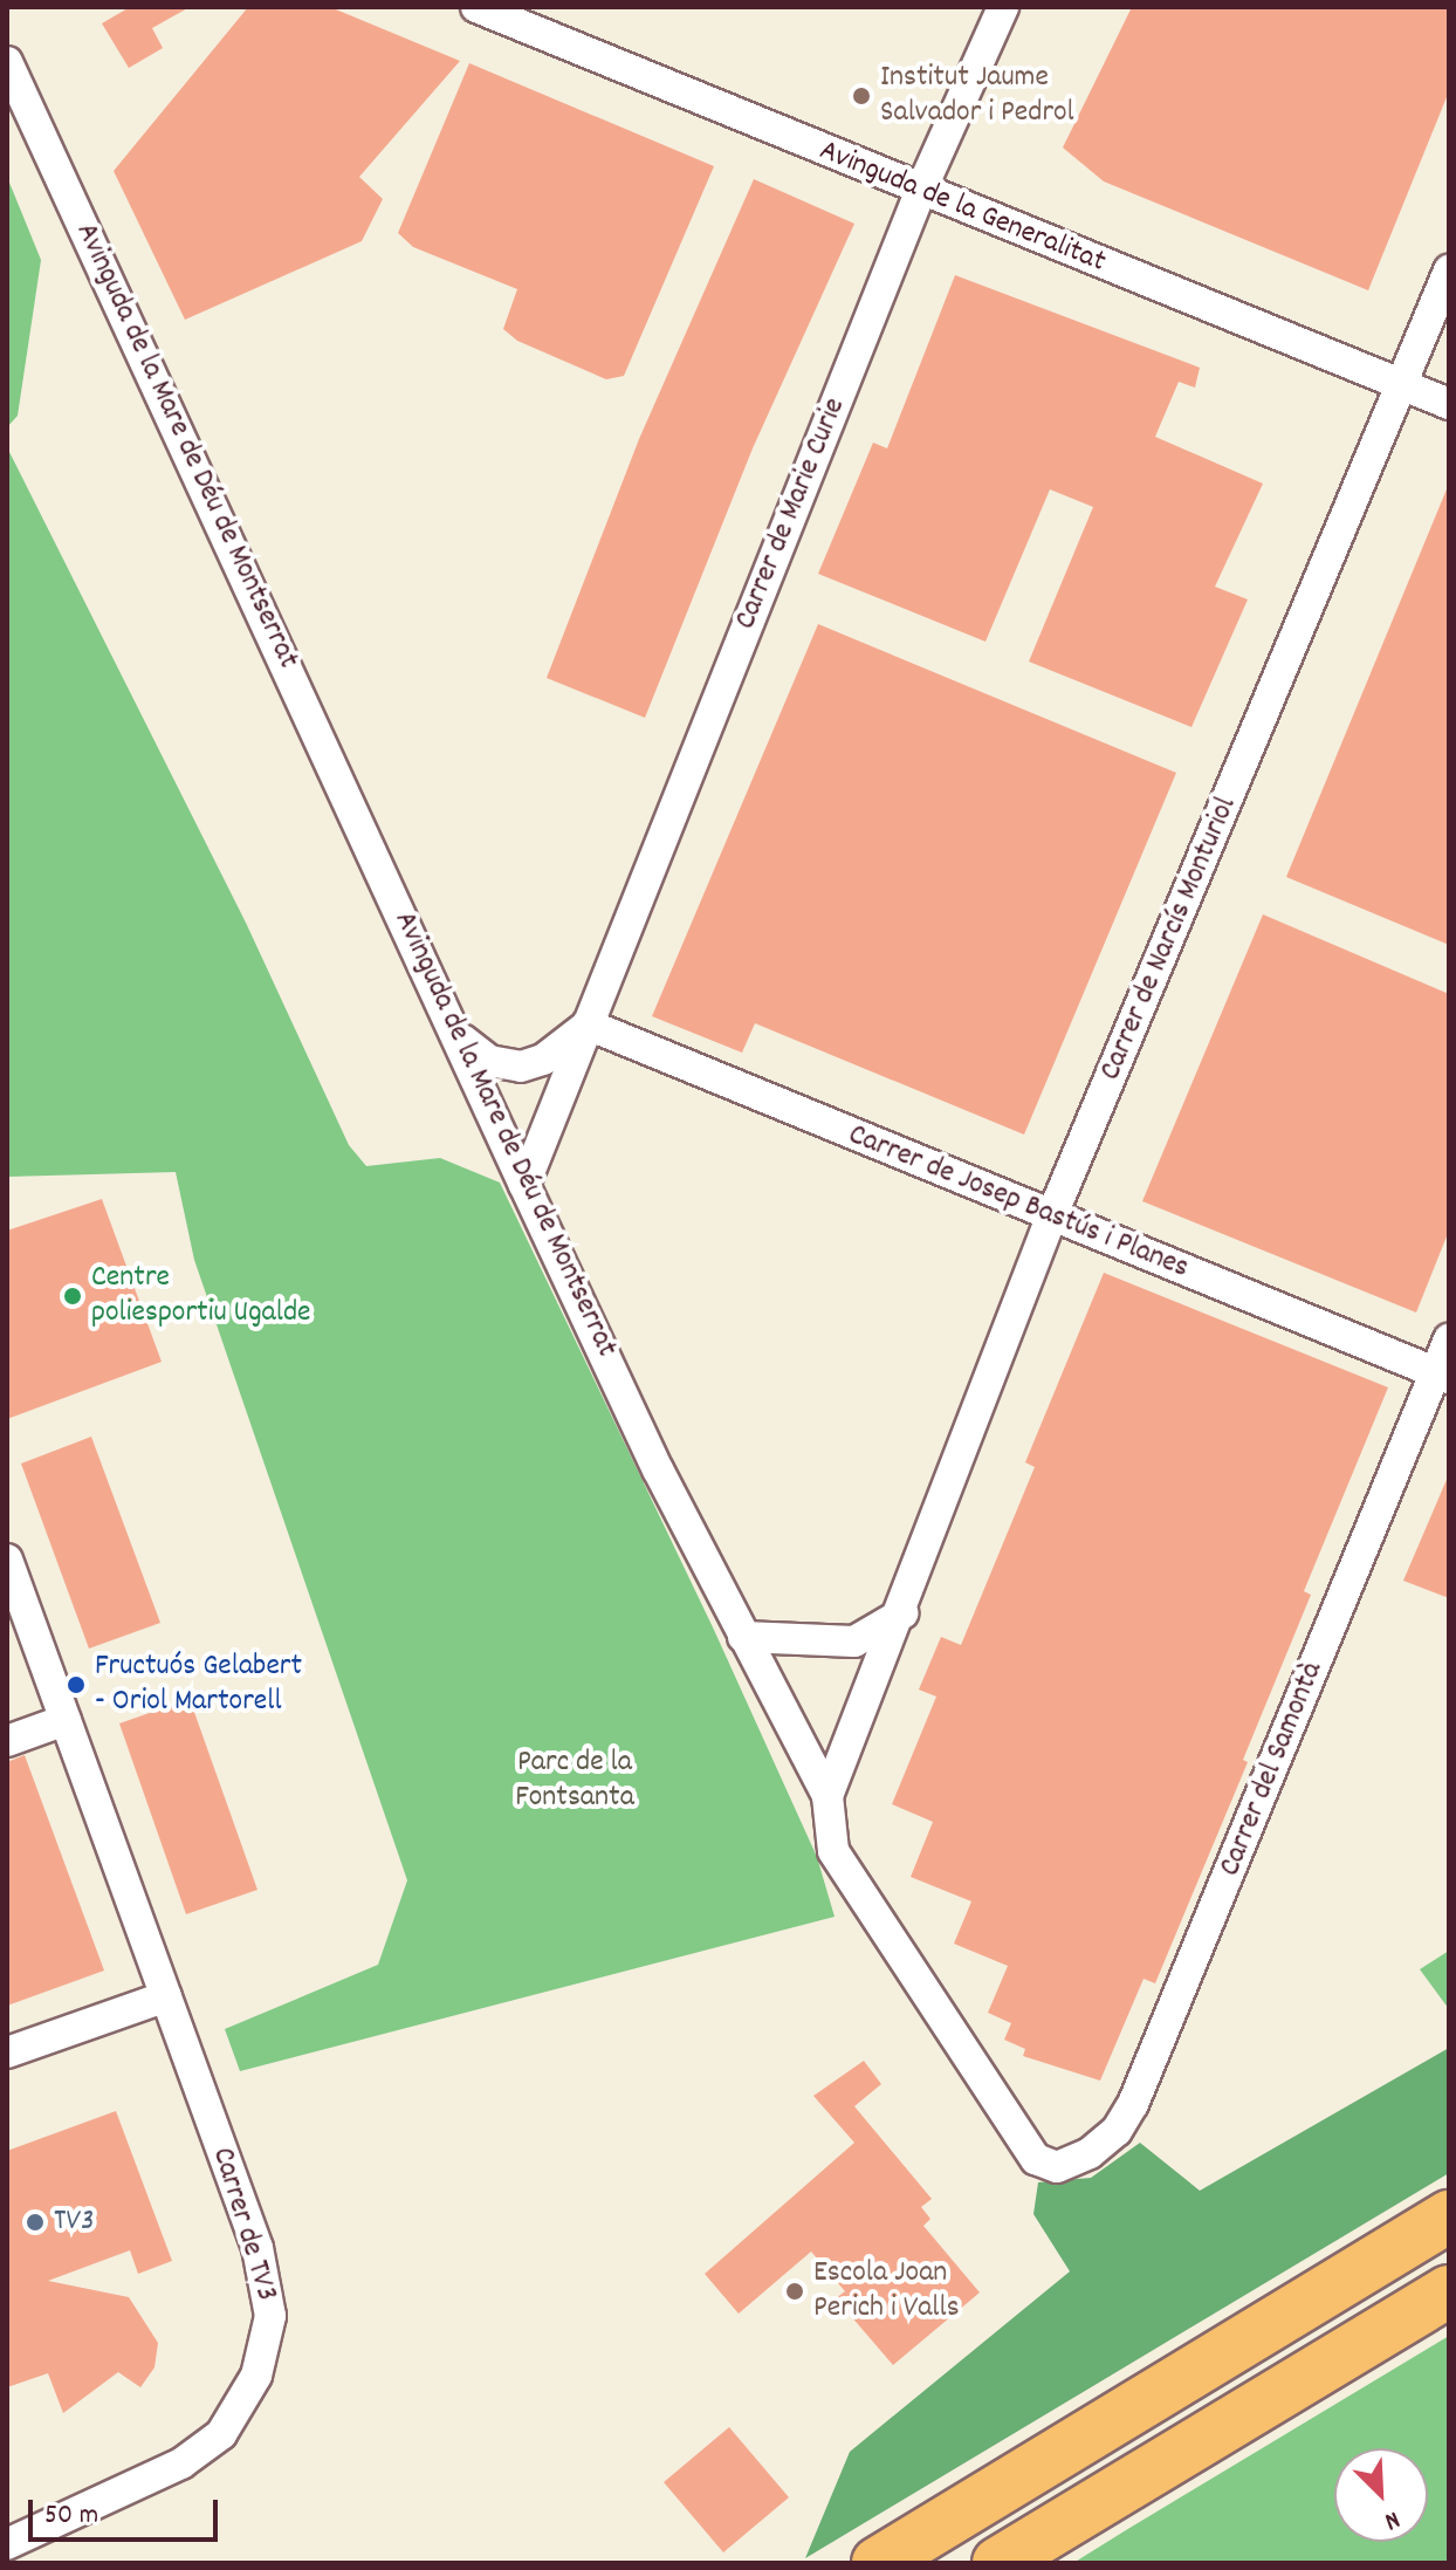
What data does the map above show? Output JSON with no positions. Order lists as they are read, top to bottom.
{
  "streets": {
    "street": [
      "Avinguda de la Generalitat",
      "Avinguda de la Mare de Déu de Montserrat",
      "Carrer de Marie Curie",
      "Carrer de Narcís Monturiol",
      "Carrer de Josep Bastús i Planes",
      "Carrer del Samontà",
      "Carrer de TV3"
    ]
  },
  "crossings": [
    ["Avinguda de la Generalitat", "Carrer de Marie Curie"],
    ["Avinguda de la Generalitat", "Carrer de Narcís Monturiol"],
    ["Avinguda de la Mare de Déu de Montserrat", "Carrer de Marie Curie"],
    ["Avinguda de la Mare de Déu de Montserrat", "Carrer de Narcís Monturiol"],
    ["Avinguda de la Mare de Déu de Montserrat", "Carrer del Samontà"],
    ["Carrer de Marie Curie", "Carrer de Josep Bastús i Planes"],
    ["Carrer de Narcís Monturiol", "Carrer de Josep Bastús i Planes"],
    ["Carrer de Josep Bastús i Planes", "Carrer del Samontà"]
  ],
  "parks": ["Parc de la Fontsanta"],
  "places": [
    "Institut Jaume Salvador i Pedrol",
    "Centre poliesportiu Ugalde",
    "Fructuós Gelabert - Oriol Martorell",
    "TV3",
    "Escola Joan Perich i Valls"
  ],
  "scale_bar": "50 m",
  "north": "bottom right"
}
